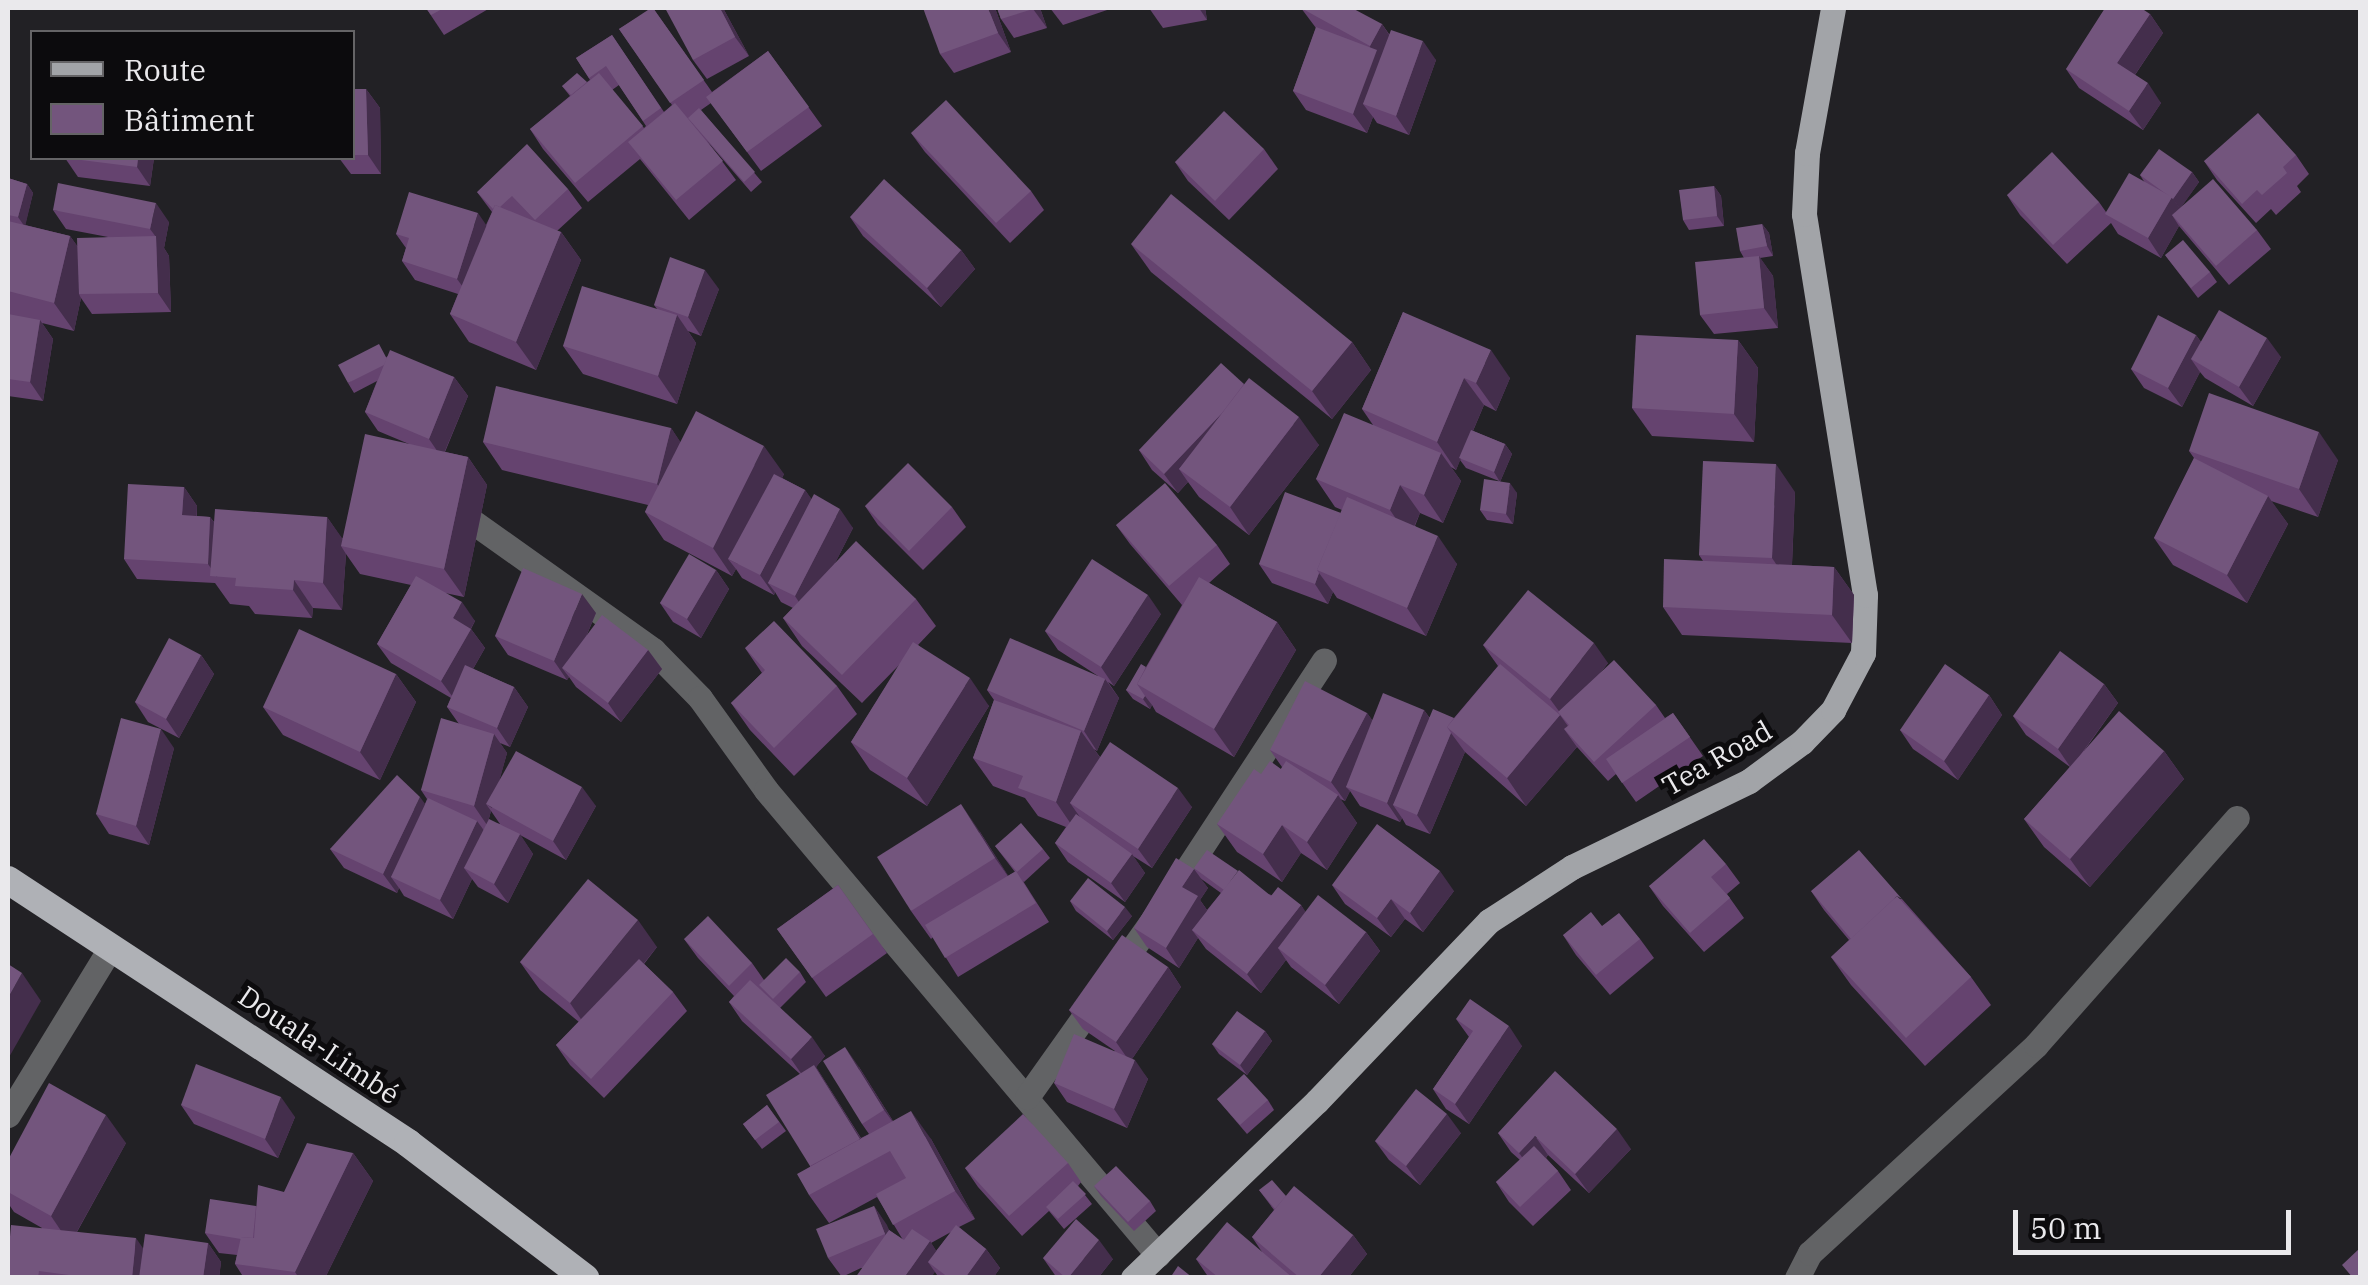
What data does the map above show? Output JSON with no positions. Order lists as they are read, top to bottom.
{
  "streets": {
    "highway": ["Douala-Limbé"],
    "main road": ["Tea Road"]
  },
  "legend": ["Route", "Bâtiment"],
  "scale_bar": "50 m"
}
